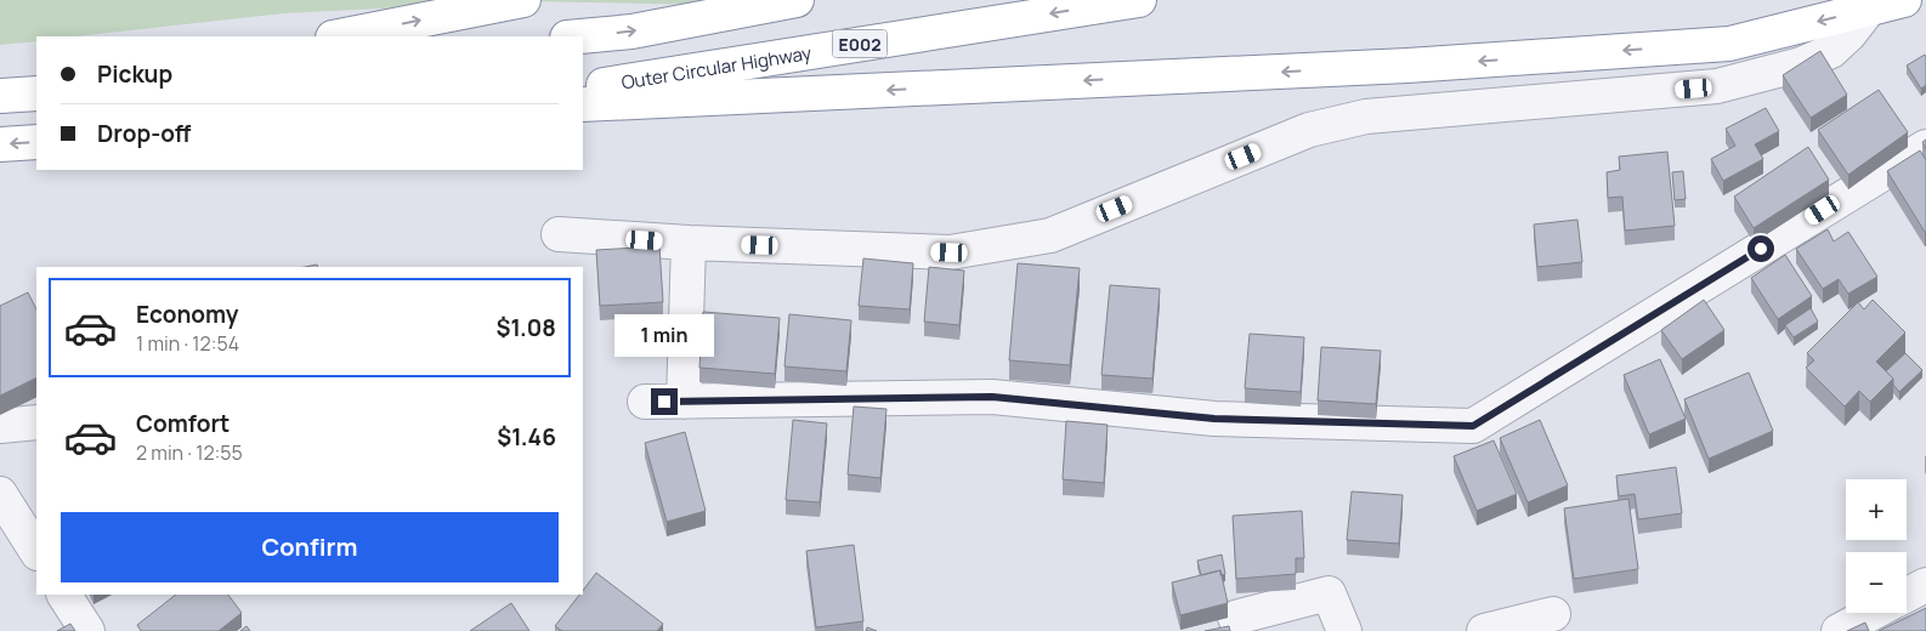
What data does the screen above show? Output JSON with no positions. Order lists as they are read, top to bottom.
{
  "streets": {
    "highway": ["E002", "Outer Circular Highway"]
  },
  "page": {
    "banner": ["Pickup", "Drop-off"],
    "list": [
      {
        "name": "Economy",
        "note": "1 min · 12:54",
        "value": "$1.08"
      },
      {
        "name": "Comfort",
        "note": "2 min · 12:55",
        "value": "$1.46"
      }
    ],
    "bubble": "1 min",
    "map_buttons": ["+", "−"],
    "buttons": "Confirm"
  }
}
